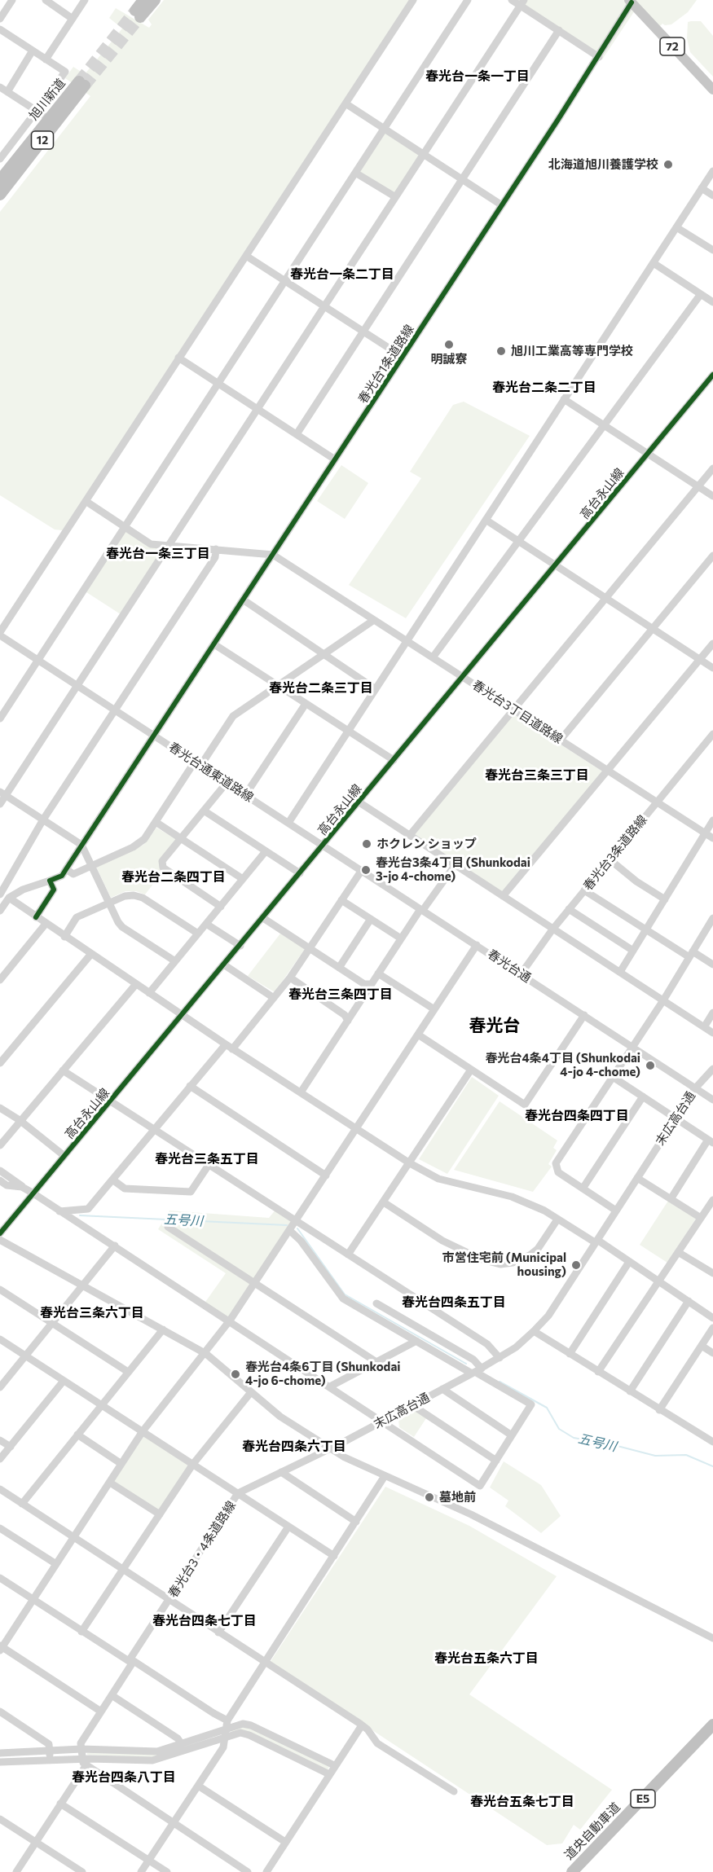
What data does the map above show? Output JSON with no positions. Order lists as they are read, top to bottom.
{
  "streets": {
    "highway": [
      "旭川新道",
      "12",
      "E5",
      "道央自動車道"
    ],
    "main road": ["72"],
    "street": [
      "春光台1条道路線",
      "高台永山線",
      "春光台3丁目道路線",
      "春光台通東道路線",
      "春光台3条道路線",
      "春光台通",
      "末広高台通",
      "春光台3・4条道路線"
    ]
  },
  "crossings": [
    ["72", "春光台1条道路線"],
    ["春光台1条道路線", "春光台3丁目道路線"],
    ["春光台1条道路線", "春光台通東道路線"],
    ["高台永山線", "春光台3丁目道路線"],
    ["高台永山線", "春光台通東道路線"],
    ["高台永山線", "春光台通"],
    ["春光台3丁目道路線", "春光台3条道路線"],
    ["春光台通東道路線", "春光台通"],
    ["春光台3条道路線", "春光台通"],
    ["春光台通", "末広高台通"],
    ["末広高台通", "春光台3・4条道路線"]
  ],
  "districts": [
    "春光台一条一丁目",
    "春光台一条二丁目",
    "春光台二条二丁目",
    "春光台一条三丁目",
    "春光台二条三丁目",
    "春光台三条三丁目",
    "春光台二条四丁目",
    "春光台三条四丁目",
    "春光台",
    "春光台四条四丁目",
    "春光台三条五丁目",
    "春光台四条五丁目",
    "春光台三条六丁目",
    "春光台四条六丁目",
    "春光台四条七丁目",
    "春光台五条六丁目",
    "春光台四条八丁目",
    "春光台五条七丁目"
  ],
  "water": ["五号川"],
  "places": [
    "北海道旭川養護学校",
    "明誠寮",
    "旭川工業高等専門学校",
    "ホクレン ショップ",
    "春光台3条4丁目 (Shunkodai 3-jo 4-chome)",
    "春光台4条4丁目 (Shunkodai 4-jo 4-chome)",
    "市営住宅前 (Municipal housing)",
    "春光台4条6丁目 (Shunkodai 4-jo 6-chome)",
    "墓地前"
  ]
}
